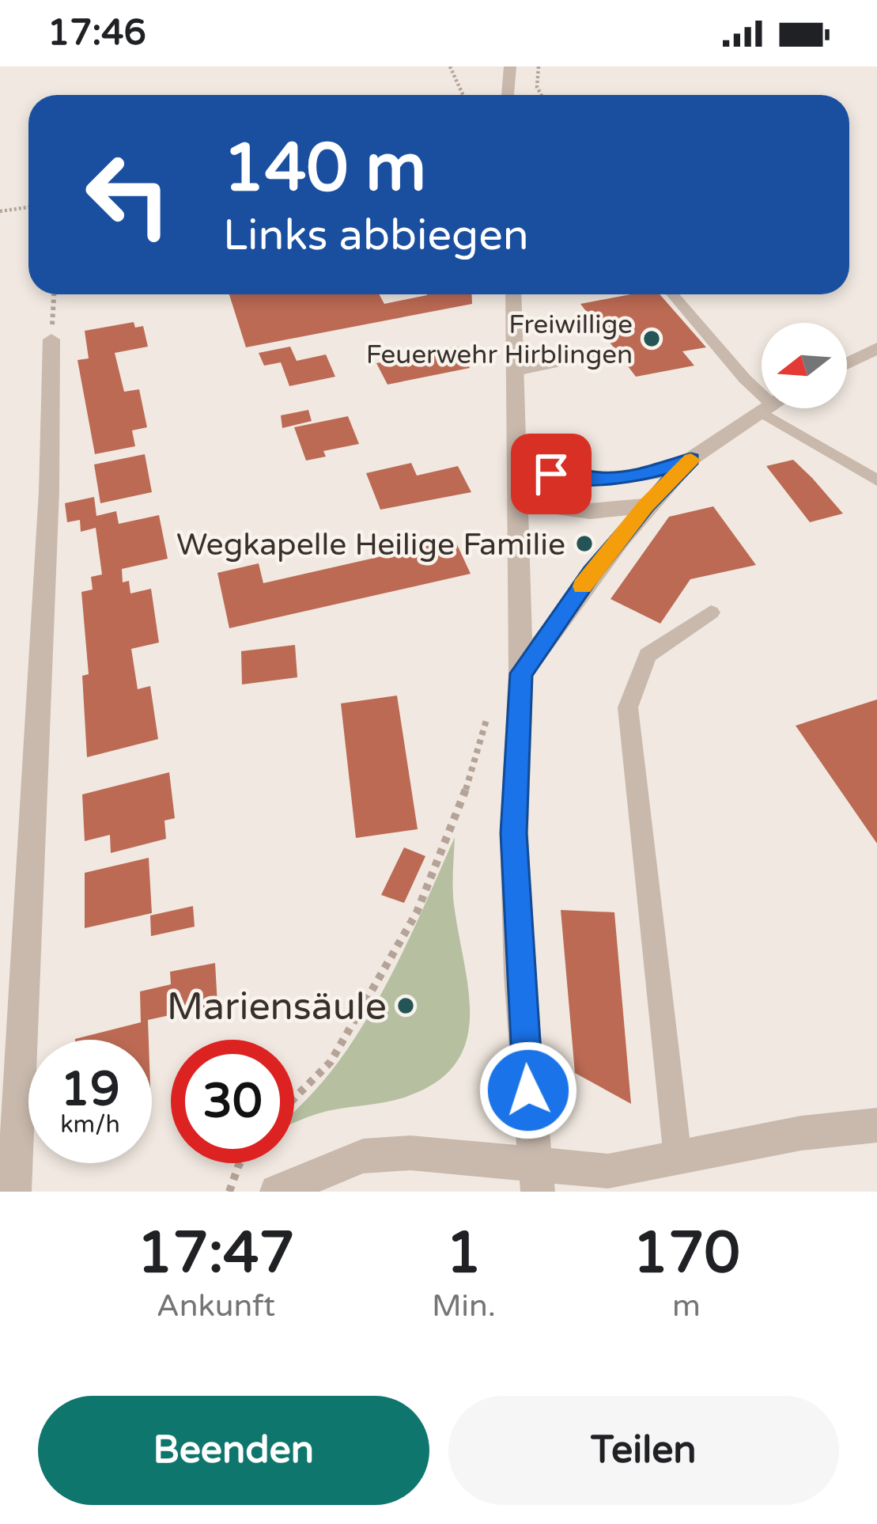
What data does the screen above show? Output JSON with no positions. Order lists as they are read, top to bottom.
{
  "places": ["Freiwillige Feuerwehr Hirblingen", "Wegkapelle Heilige Familie", "Mariensäule"],
  "north": "left",
  "page": {
    "status": "17:46",
    "turn": ["140 m", "Links abbiegen"],
    "speed": "19 km/h",
    "limit": "30",
    "eta": [
      "17:47",
      "Ankunft",
      "1",
      "Min.",
      "170",
      "m"
    ],
    "buttons": ["Beenden", "Teilen"]
  }
}
